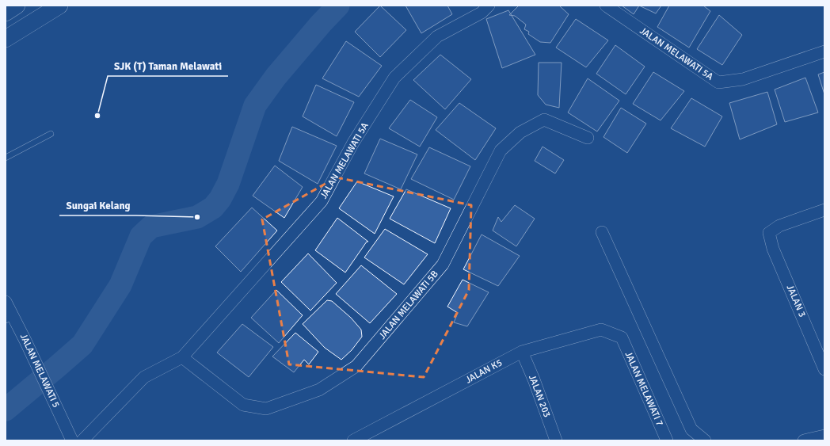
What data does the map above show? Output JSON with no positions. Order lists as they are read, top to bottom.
{
  "streets": {
    "street": [
      "JALAN MELAWATI 5A",
      "JALAN 3",
      "JALAN MELAWATI 5B",
      "JALAN MELAWATI 5",
      "JALAN K5",
      "JALAN MELAWATI 7",
      "JALAN 203"
    ]
  },
  "crossings": [
    ["JALAN MELAWATI 5A", "JALAN MELAWATI 5B"],
    ["JALAN K5", "JALAN MELAWATI 7"],
    ["JALAN K5", "JALAN 203"]
  ],
  "places": ["SJK (T) Taman Melawati", "Sungai Kelang"]
}
